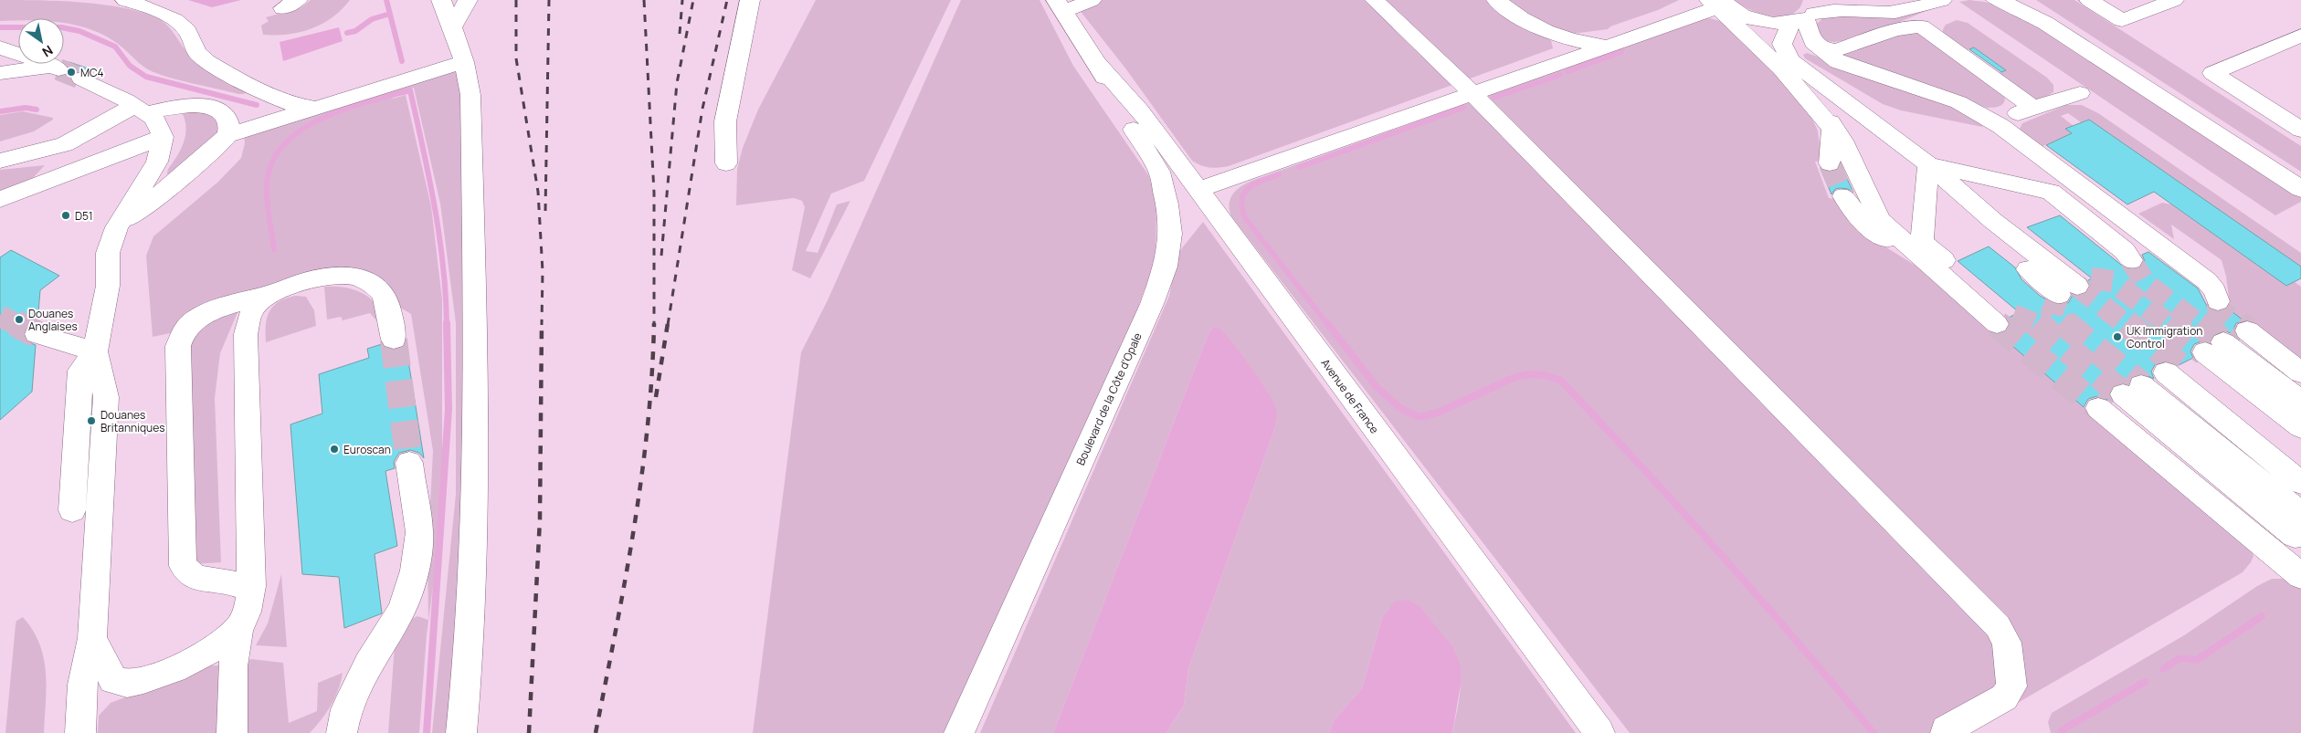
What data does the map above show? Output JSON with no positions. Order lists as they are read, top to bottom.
{
  "streets": {
    "lane": ["Avenue de France", "Boulevard de la Côte d'Opale"]
  },
  "crossings": [
    ["Avenue de France", "Boulevard de la Côte d'Opale"]
  ],
  "places": [
    "MC4",
    "D51",
    "Douanes Anglaises",
    "UK Immigration Control",
    "Douanes Britanniques",
    "Euroscan"
  ],
  "north": "bottom right"
}
